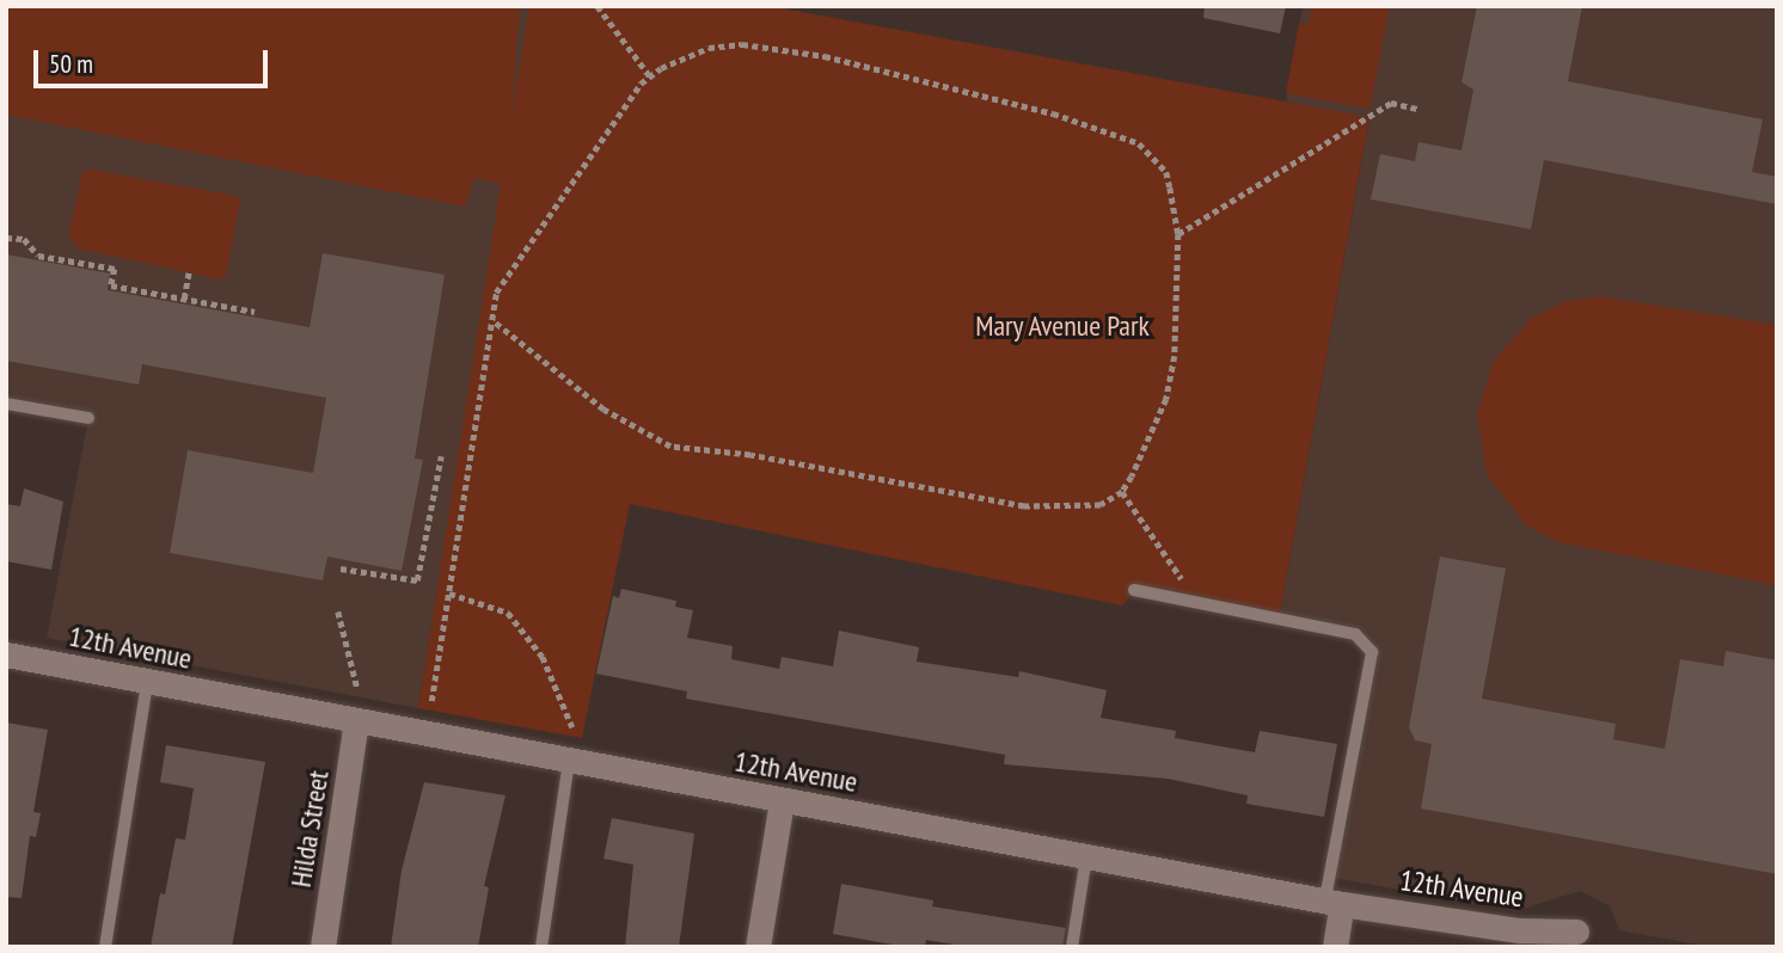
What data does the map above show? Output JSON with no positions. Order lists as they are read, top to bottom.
{
  "streets": {
    "street": ["12th Avenue", "Hilda Street"]
  },
  "crossings": [
    ["12th Avenue", "Hilda Street"]
  ],
  "parks": ["Mary Avenue Park"],
  "scale_bar": "50 m"
}
